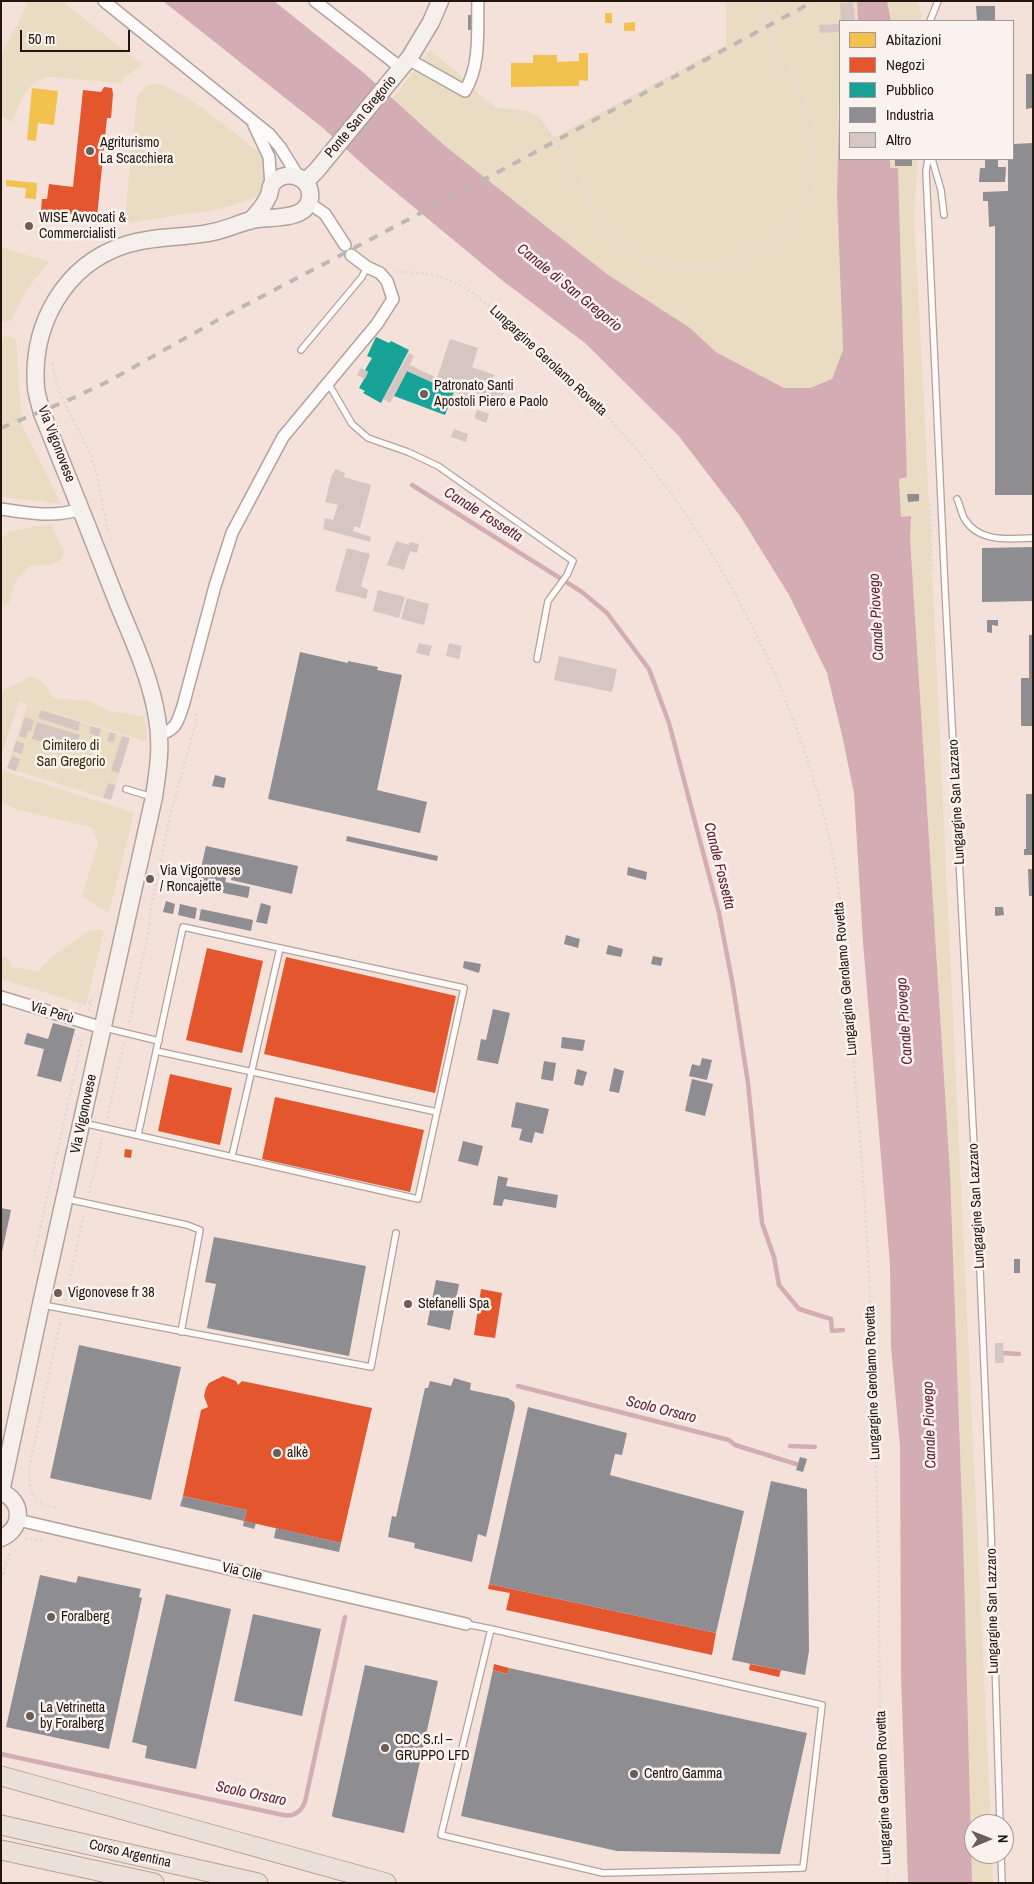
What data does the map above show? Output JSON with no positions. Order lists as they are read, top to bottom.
{
  "streets": {
    "highway": ["Corso Argentina"],
    "main road": ["Ponte San Gregorio", "Via Vigonovese"],
    "street": ["Via Perù", "Via Cile"],
    "lane": ["Lungargine San Lazzaro"],
    "path": ["Lungargine Gerolamo Rovetta"]
  },
  "crossings": [
    ["Ponte San Gregorio", "Via Vigonovese"],
    ["Via Vigonovese", "Via Perù"],
    ["Via Vigonovese", "Via Cile"]
  ],
  "water": [
    "Canale di San Gregorio",
    "Canale Fossetta",
    "Canale Piovego",
    "Scolo Orsaro"
  ],
  "parks": ["Cimitero di San Gregorio"],
  "places": [
    "Agriturismo La Scacchiera",
    "WISE Avvocati & Commercialisti",
    "Patronato Santi Apostoli Piero e Paolo",
    "Via Vigonovese / Roncajette",
    "Vigonovese fr 38",
    "Stefanelli Spa",
    "alkè",
    "Foralberg",
    "La Vetrinetta by Foralberg",
    "CDC S.r.l – GRUPPO LFD",
    "Centro Gamma"
  ],
  "legend": [
    "Abitazioni",
    "Negozi",
    "Pubblico",
    "Industria",
    "Altro"
  ],
  "scale_bar": "50 m",
  "north": "right"
}
